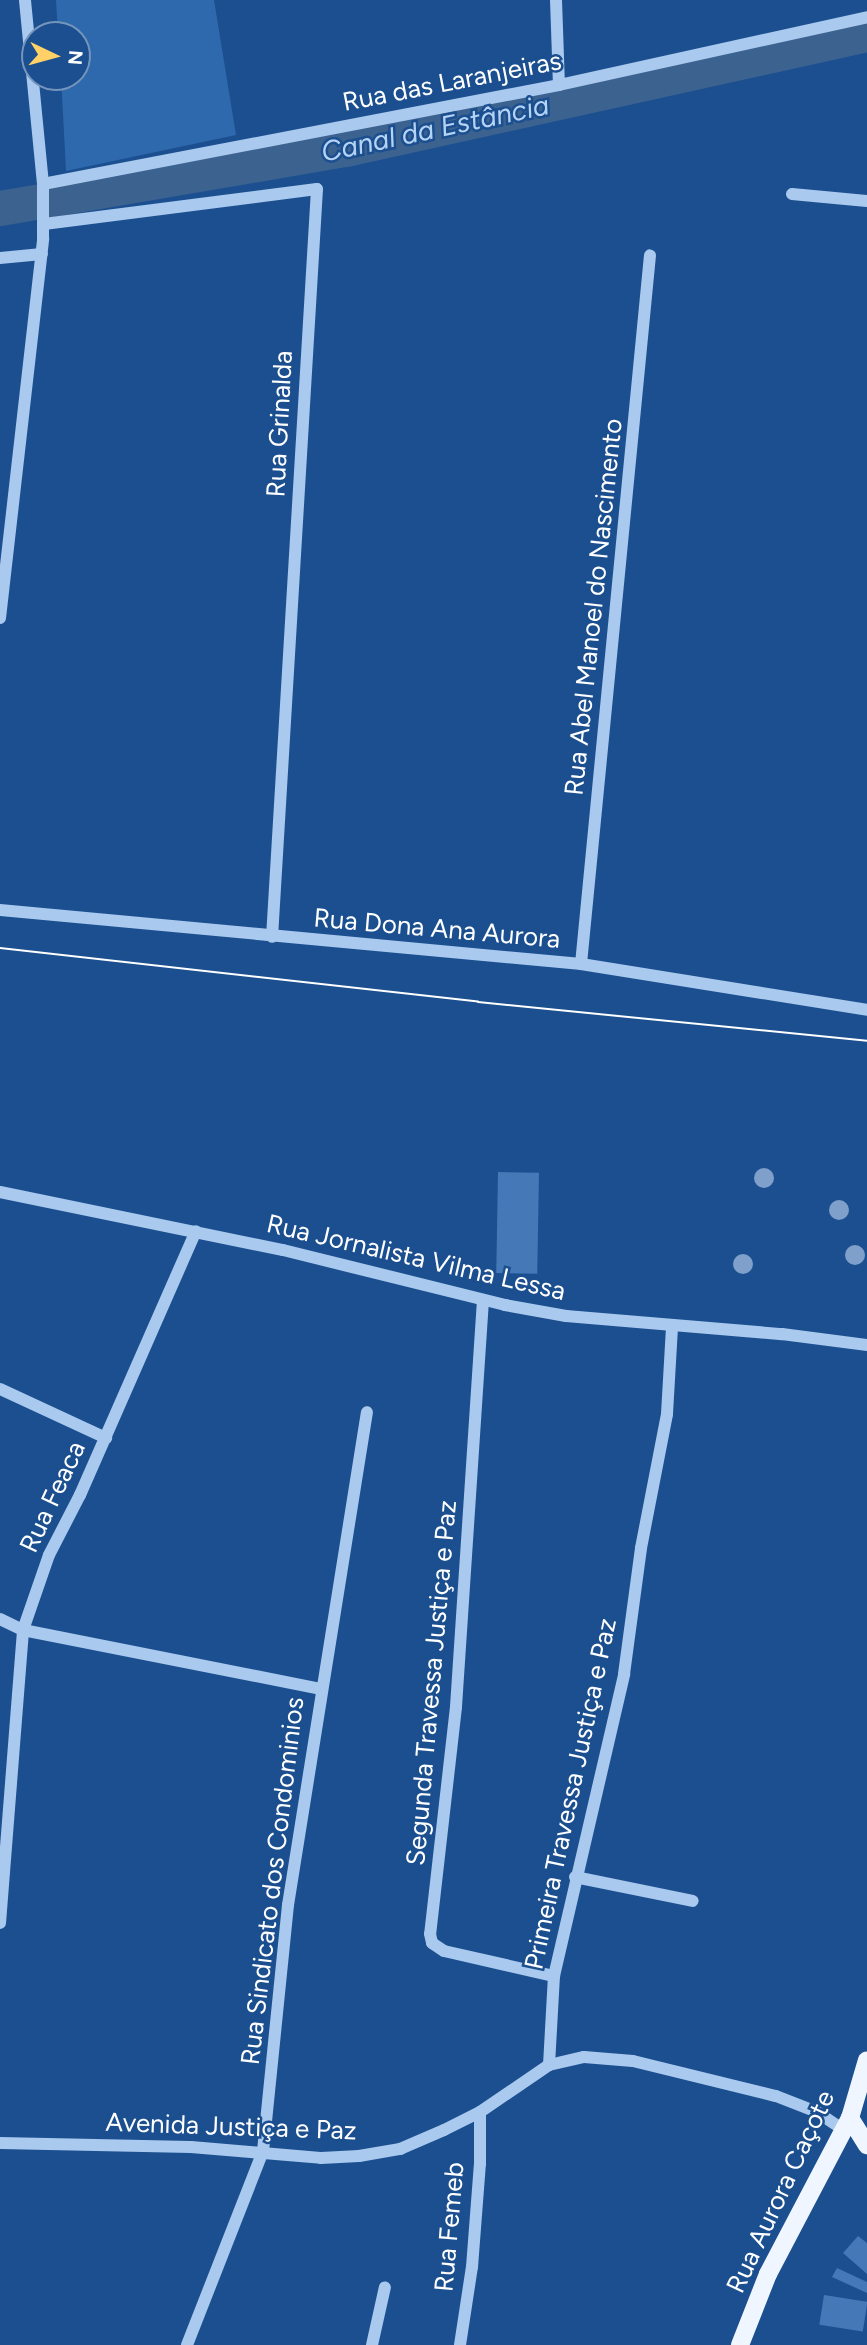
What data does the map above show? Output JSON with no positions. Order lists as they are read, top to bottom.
{
  "streets": {
    "main road": ["Rua Aurora Caçote"],
    "street": [
      "Rua das Laranjeiras",
      "Rua Grinalda",
      "Rua Abel Manoel do Nascimento",
      "Rua Dona Ana Aurora",
      "Rua Jornalista Vilma Lessa",
      "Rua Feaca",
      "Segunda Travessa Justiça e Paz",
      "Primeira Travessa Justiça e Paz",
      "Rua Sindicato dos Condominios",
      "Avenida Justiça e Paz",
      "Rua Femeb"
    ]
  },
  "crossings": [
    ["Rua Grinalda", "Rua Dona Ana Aurora"],
    ["Rua Abel Manoel do Nascimento", "Rua Dona Ana Aurora"],
    ["Rua Jornalista Vilma Lessa", "Rua Feaca"],
    ["Rua Jornalista Vilma Lessa", "Segunda Travessa Justiça e Paz"],
    ["Rua Jornalista Vilma Lessa", "Primeira Travessa Justiça e Paz"],
    ["Segunda Travessa Justiça e Paz", "Primeira Travessa Justiça e Paz"],
    ["Primeira Travessa Justiça e Paz", "Avenida Justiça e Paz"],
    ["Rua Sindicato dos Condominios", "Avenida Justiça e Paz"],
    ["Avenida Justiça e Paz", "Rua Aurora Caçote"],
    ["Avenida Justiça e Paz", "Rua Femeb"]
  ],
  "water": ["Canal da Estância"],
  "north": "right"
}
